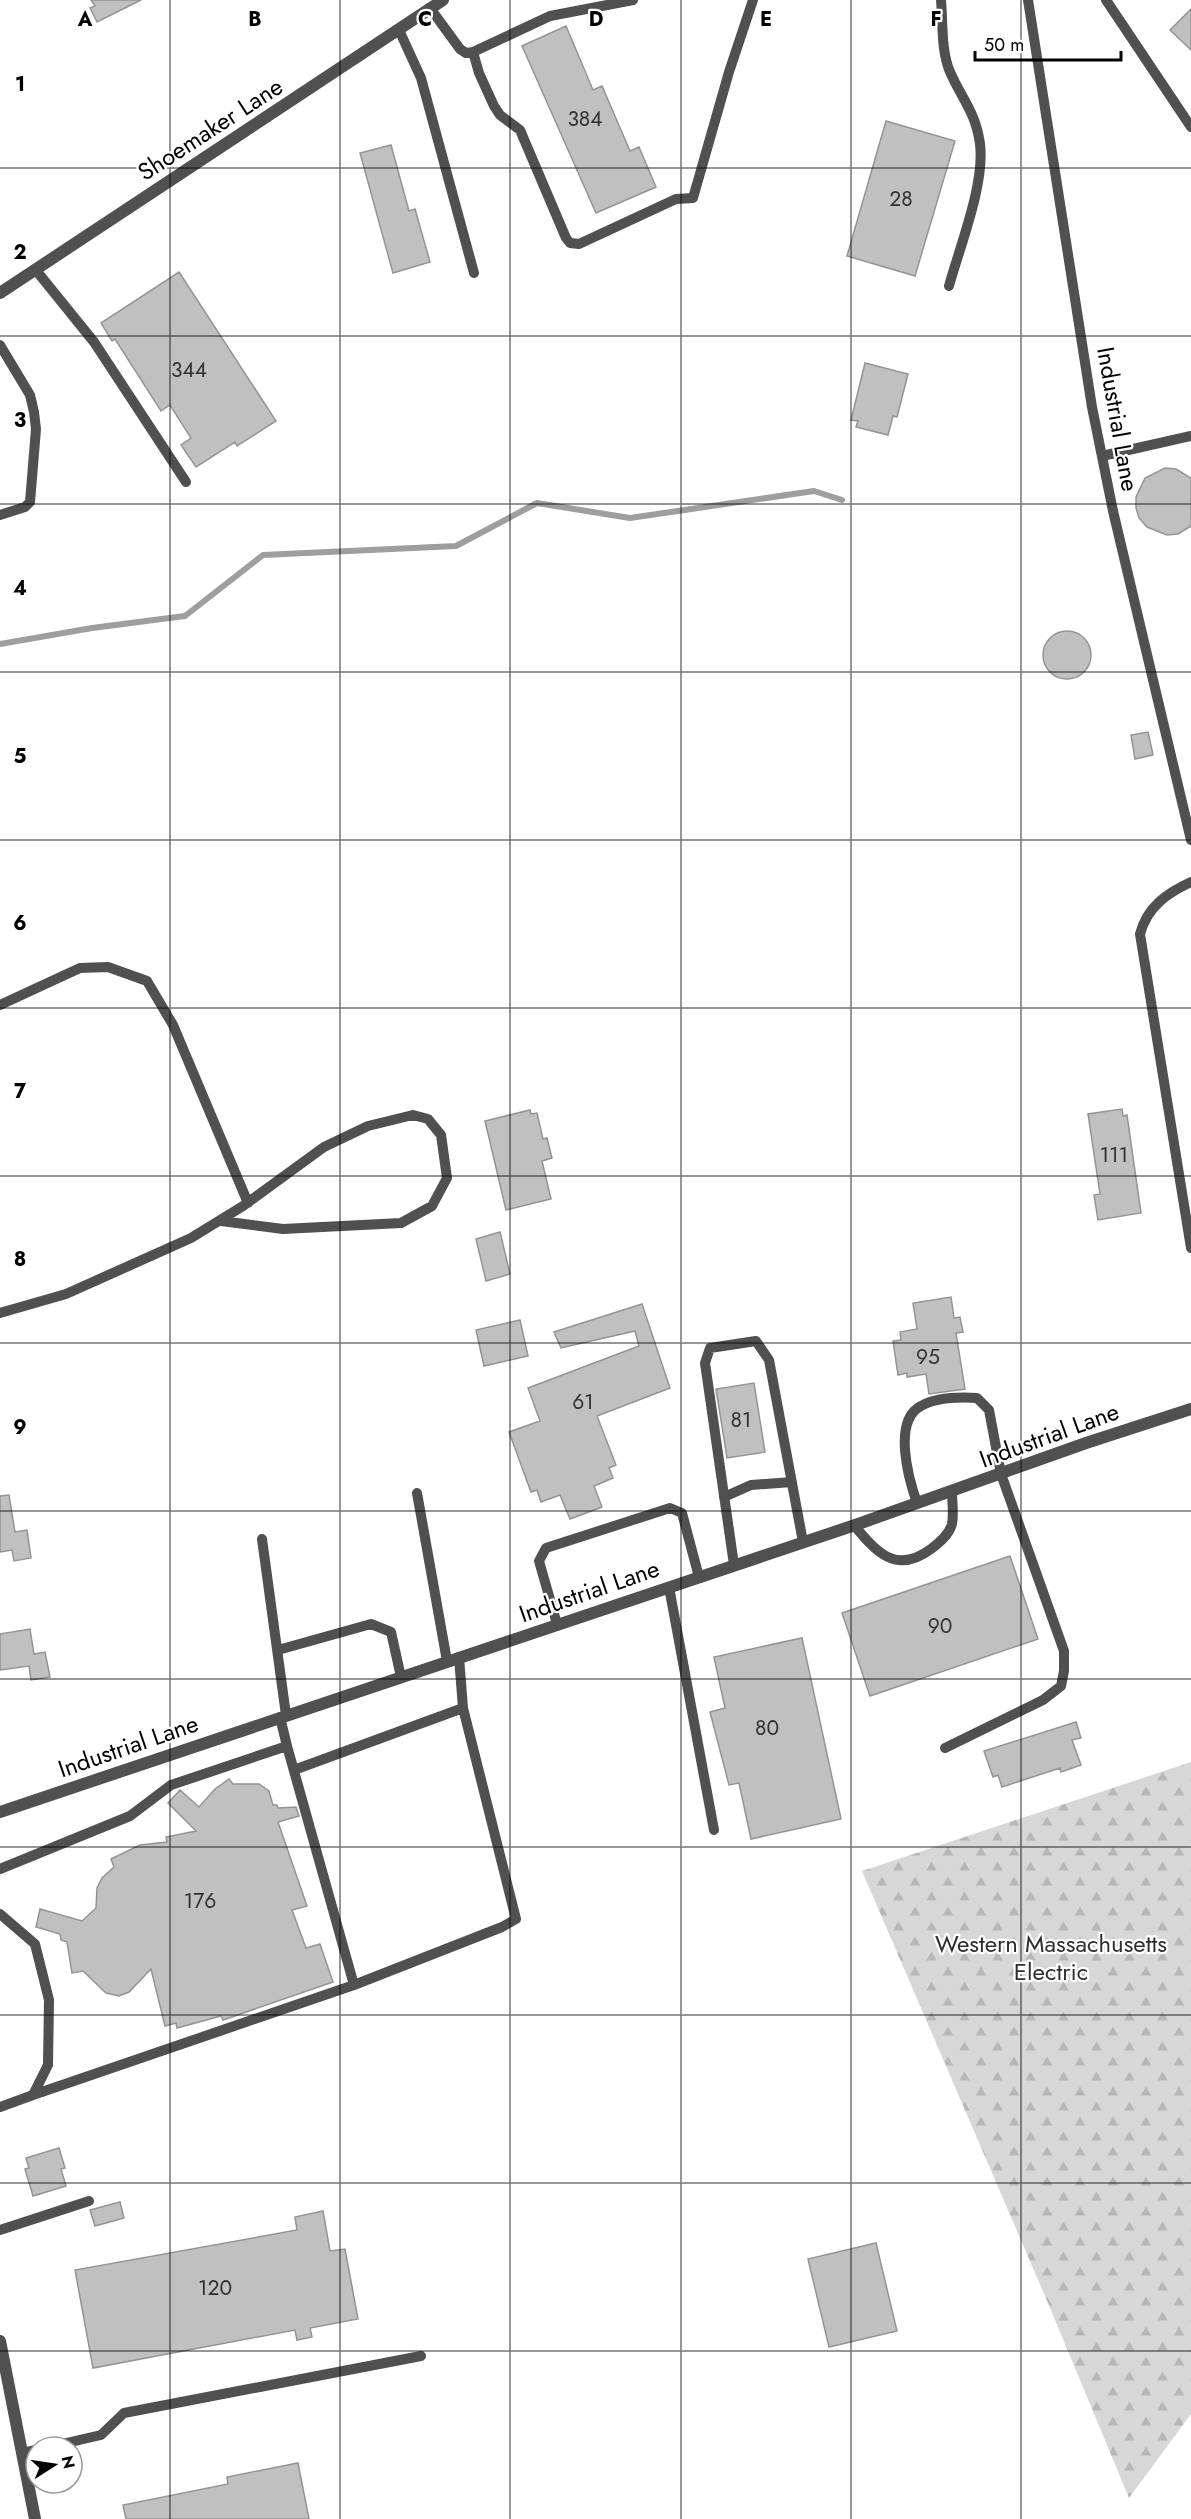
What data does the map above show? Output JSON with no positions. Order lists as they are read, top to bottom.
{
  "streets": {
    "street": ["Shoemaker Lane", "Industrial Lane"]
  },
  "parks": ["Western Massachusetts Electric"],
  "house_numbers": [
    "384",
    "28",
    "344",
    "111",
    "95",
    "61",
    "81",
    "90",
    "80",
    "176",
    "120"
  ],
  "scale_bar": "50 m",
  "north": "right",
  "grid": {
    "columns": [
      "A",
      "B",
      "C",
      "D",
      "E",
      "F"
    ],
    "rows": [
      "1",
      "2",
      "3",
      "4",
      "5",
      "6",
      "7",
      "8",
      "9"
    ]
  }
}
